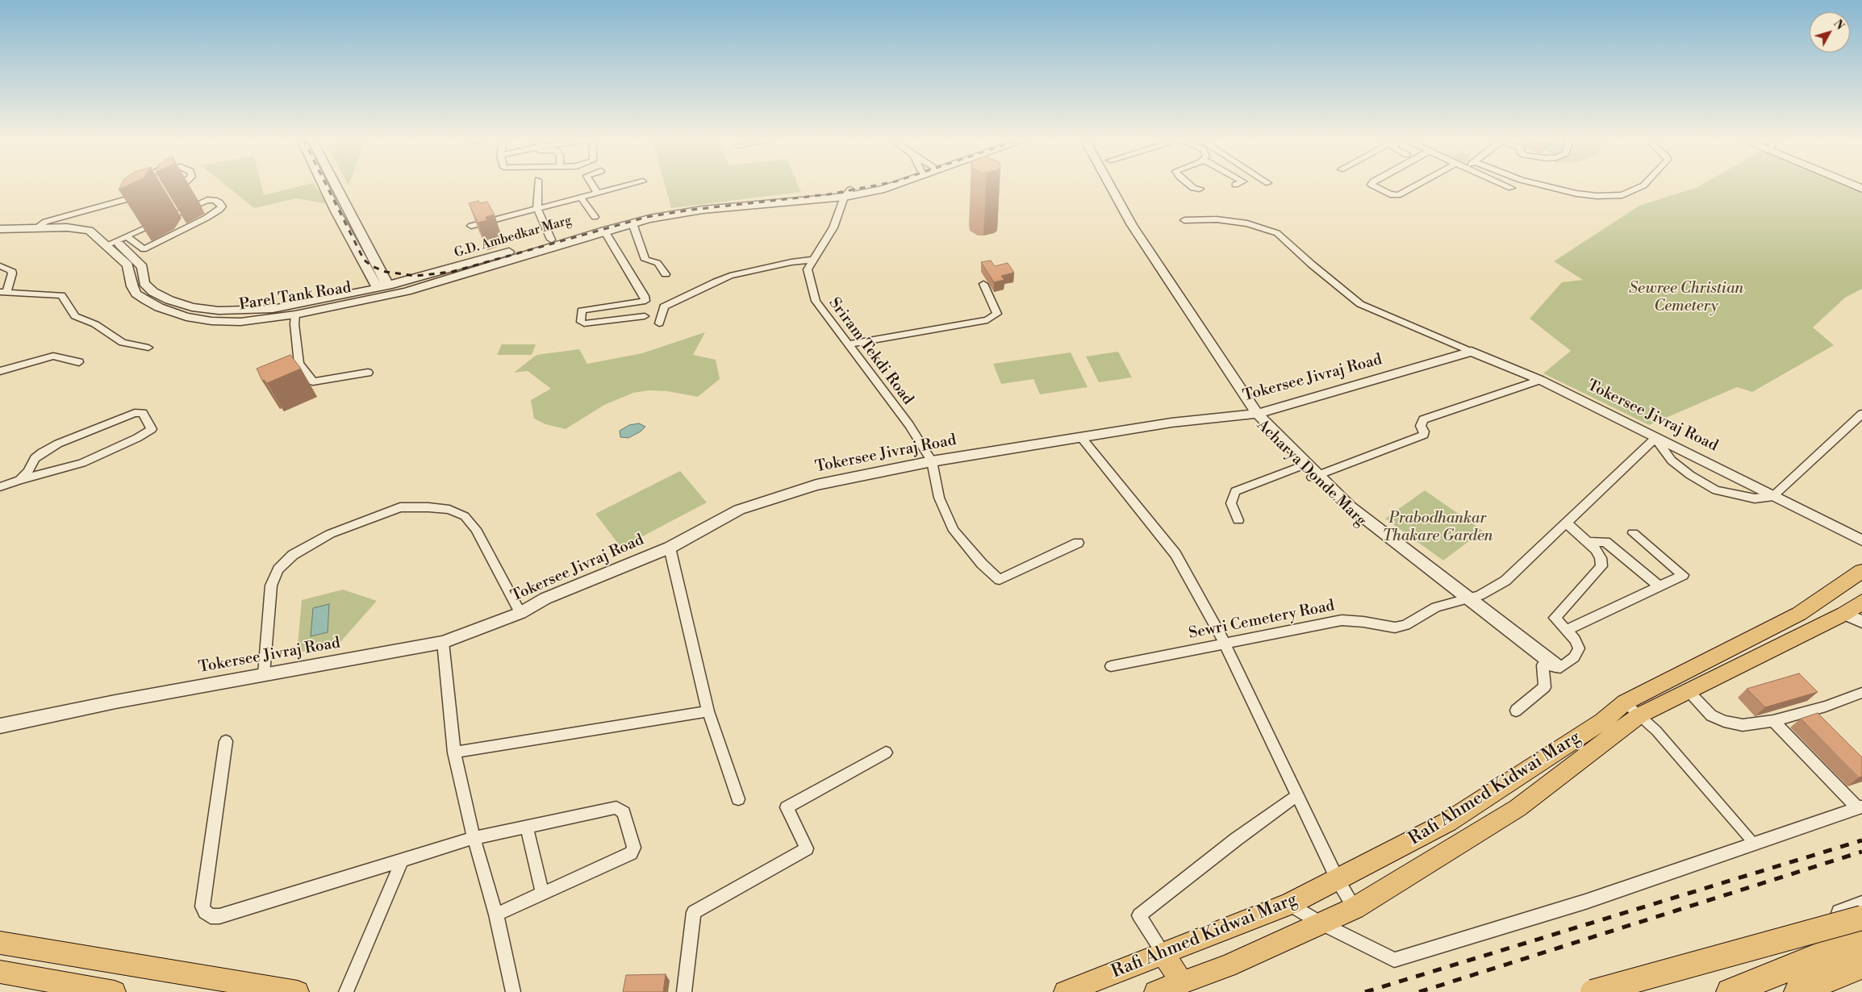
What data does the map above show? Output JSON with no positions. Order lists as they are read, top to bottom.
{
  "streets": {
    "main road": ["Rafi Ahmed Kidwai Marg"],
    "street": [
      "G.D. Ambedkar Marg",
      "Parel Tank Road",
      "Sriram Tekdi Road",
      "Tokersee Jivraj Road",
      "Acharya Donde Marg",
      "Sewri Cemetery Road"
    ]
  },
  "crossings": [
    ["G.D. Ambedkar Marg", "Parel Tank Road"],
    ["G.D. Ambedkar Marg", "Sriram Tekdi Road"],
    ["Sriram Tekdi Road", "Tokersee Jivraj Road"],
    ["Tokersee Jivraj Road", "Acharya Donde Marg"],
    ["Tokersee Jivraj Road", "Sewri Cemetery Road"],
    ["Acharya Donde Marg", "Sewri Cemetery Road"]
  ],
  "parks": ["Sewree Christian Cemetery", "Prabodhankar Thakare Garden"],
  "north": "top right"
}
